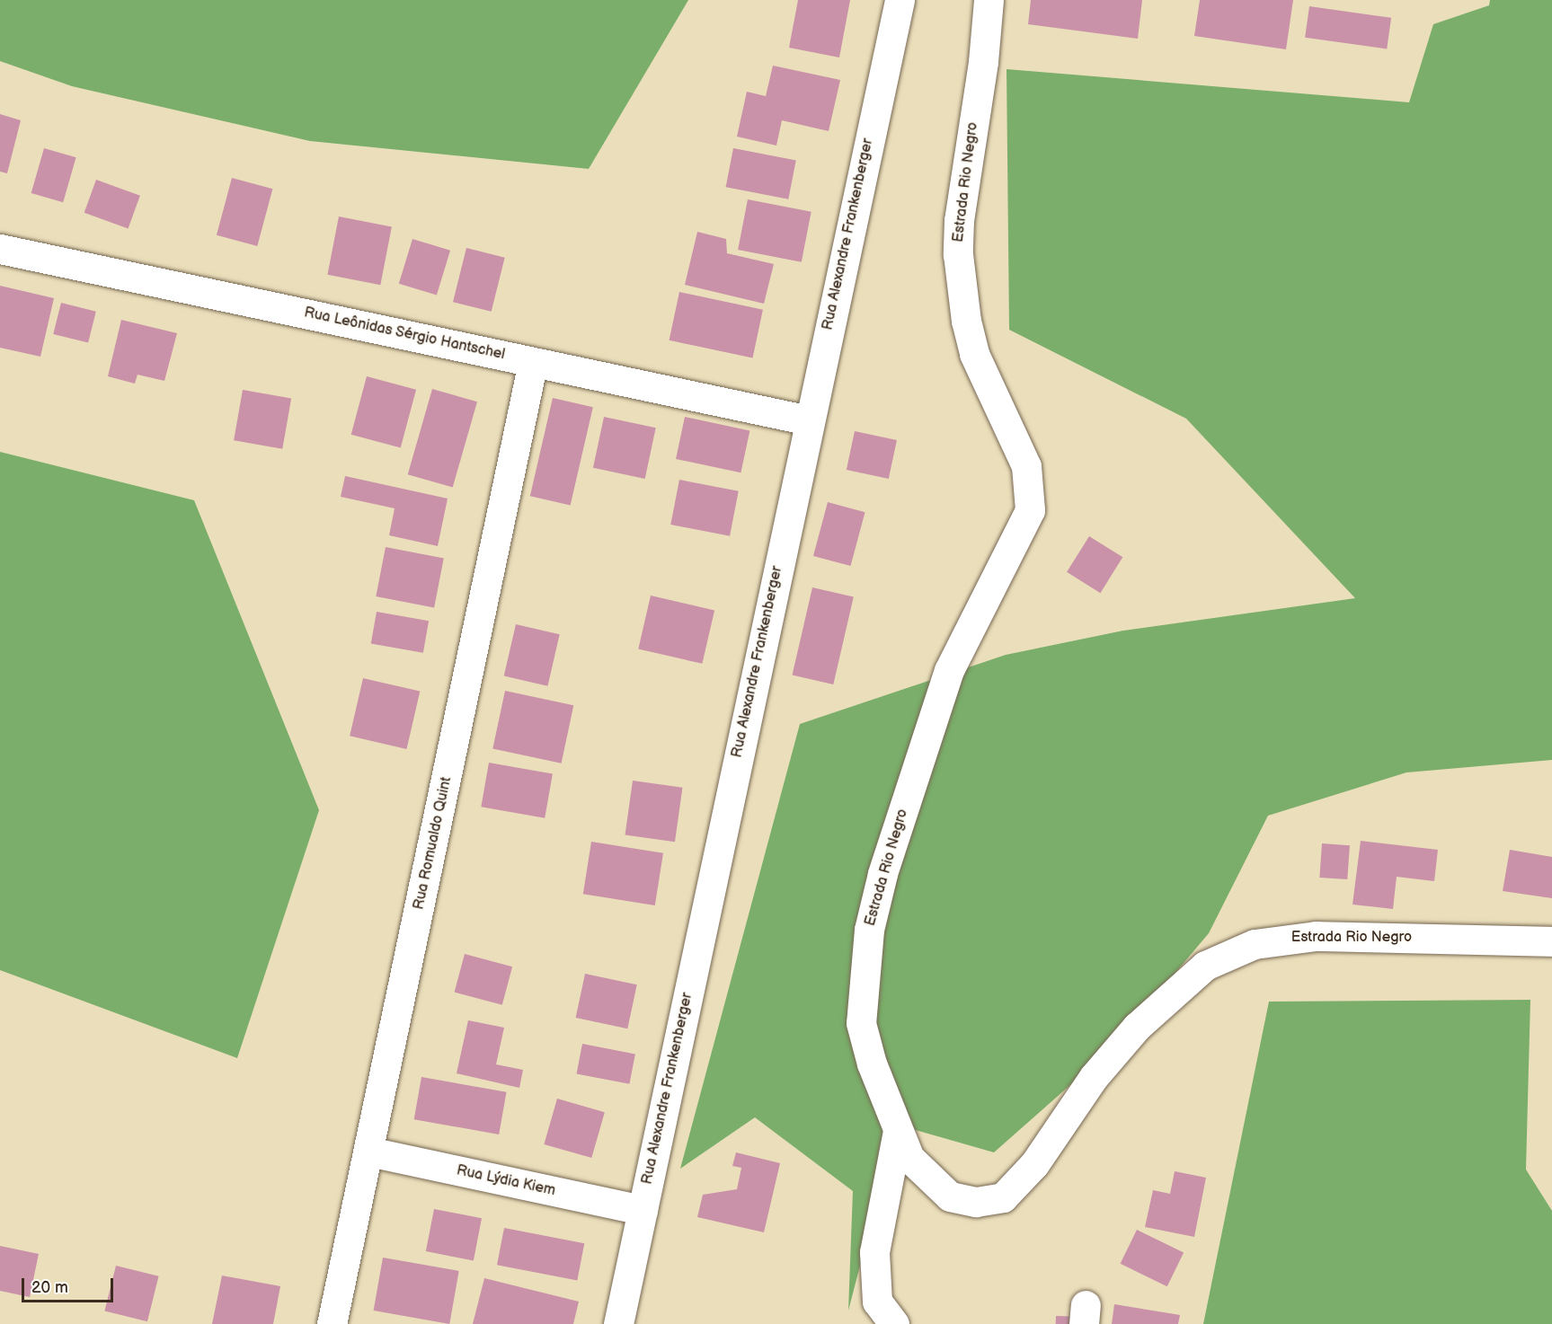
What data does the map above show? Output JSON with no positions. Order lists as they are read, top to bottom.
{
  "streets": {
    "street": [
      "Estrada Rio Negro",
      "Rua Alexandre Frankenberger",
      "Rua Leônidas Sérgio Hantschel",
      "Rua Romualdo Quint",
      "Rua Lýdia Kiem"
    ]
  },
  "crossings": [
    ["Rua Alexandre Frankenberger", "Rua Leônidas Sérgio Hantschel"],
    ["Rua Alexandre Frankenberger", "Rua Lýdia Kiem"],
    ["Rua Leônidas Sérgio Hantschel", "Rua Romualdo Quint"],
    ["Rua Romualdo Quint", "Rua Lýdia Kiem"]
  ],
  "scale_bar": "20 m"
}
